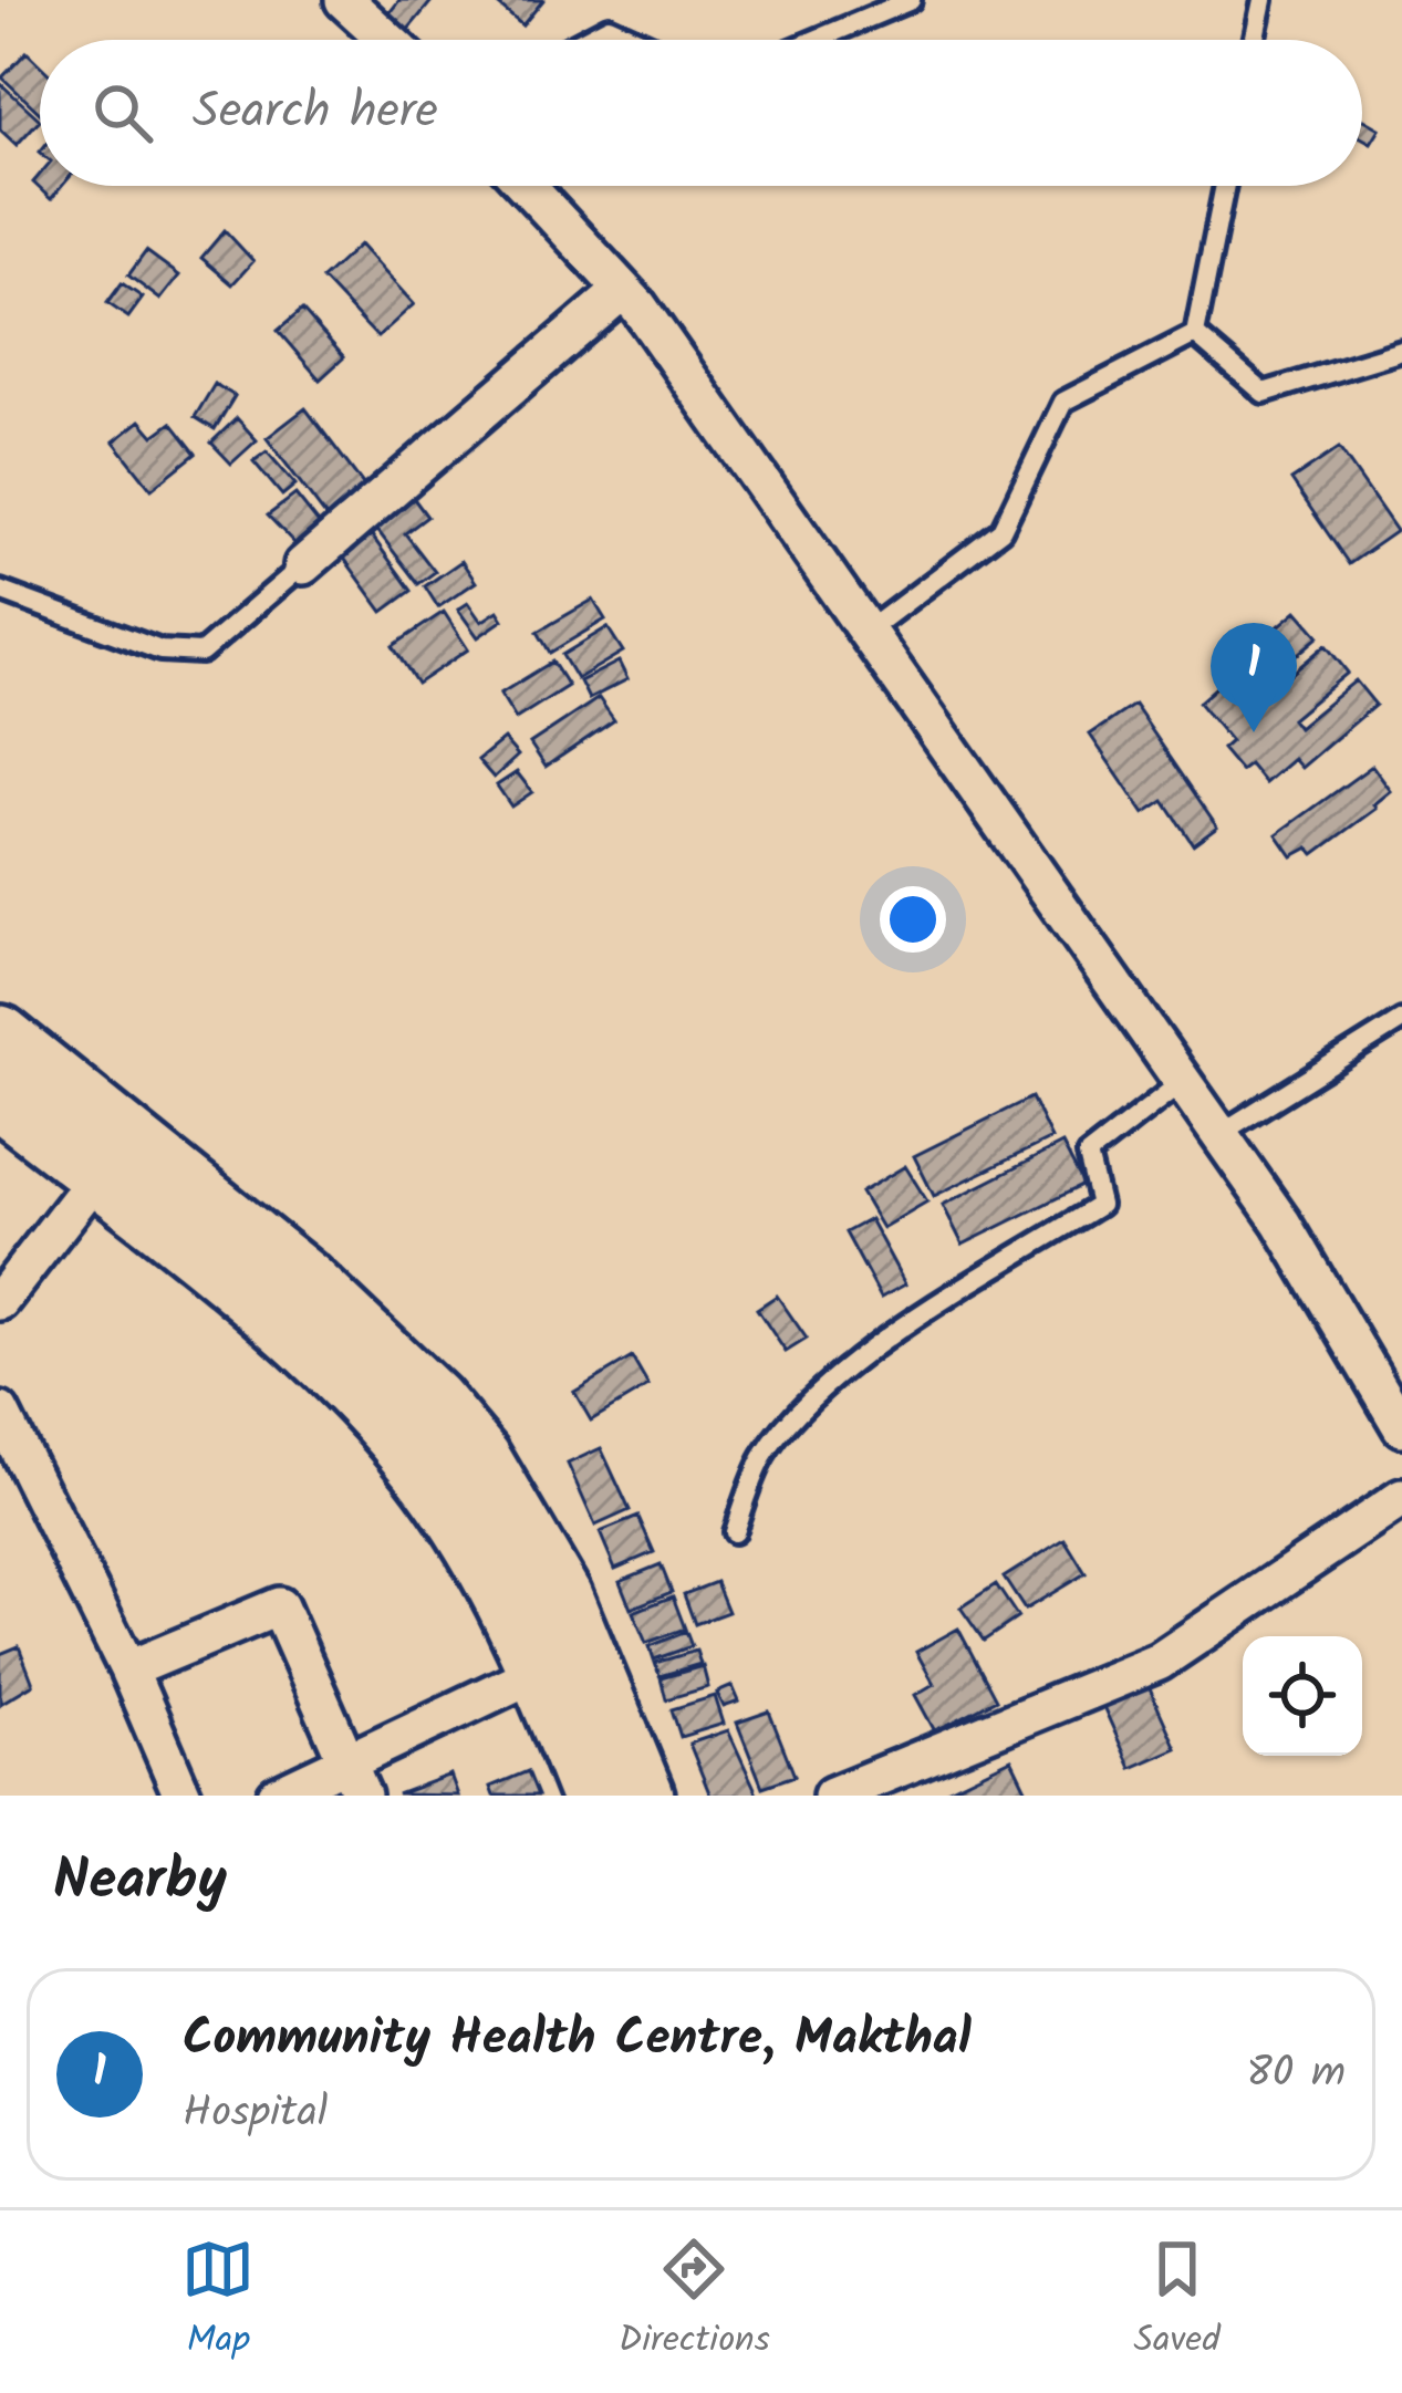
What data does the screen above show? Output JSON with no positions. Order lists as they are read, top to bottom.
{
  "page": {
    "search": "Search here",
    "pins": "1",
    "heading": "Nearby",
    "list": [
      {
        "mark": "1",
        "name": "Community Health Centre, Makthal",
        "note": "Hospital",
        "value": "80 m"
      }
    ],
    "nav": ["Map", "Directions", "Saved"]
  }
}
